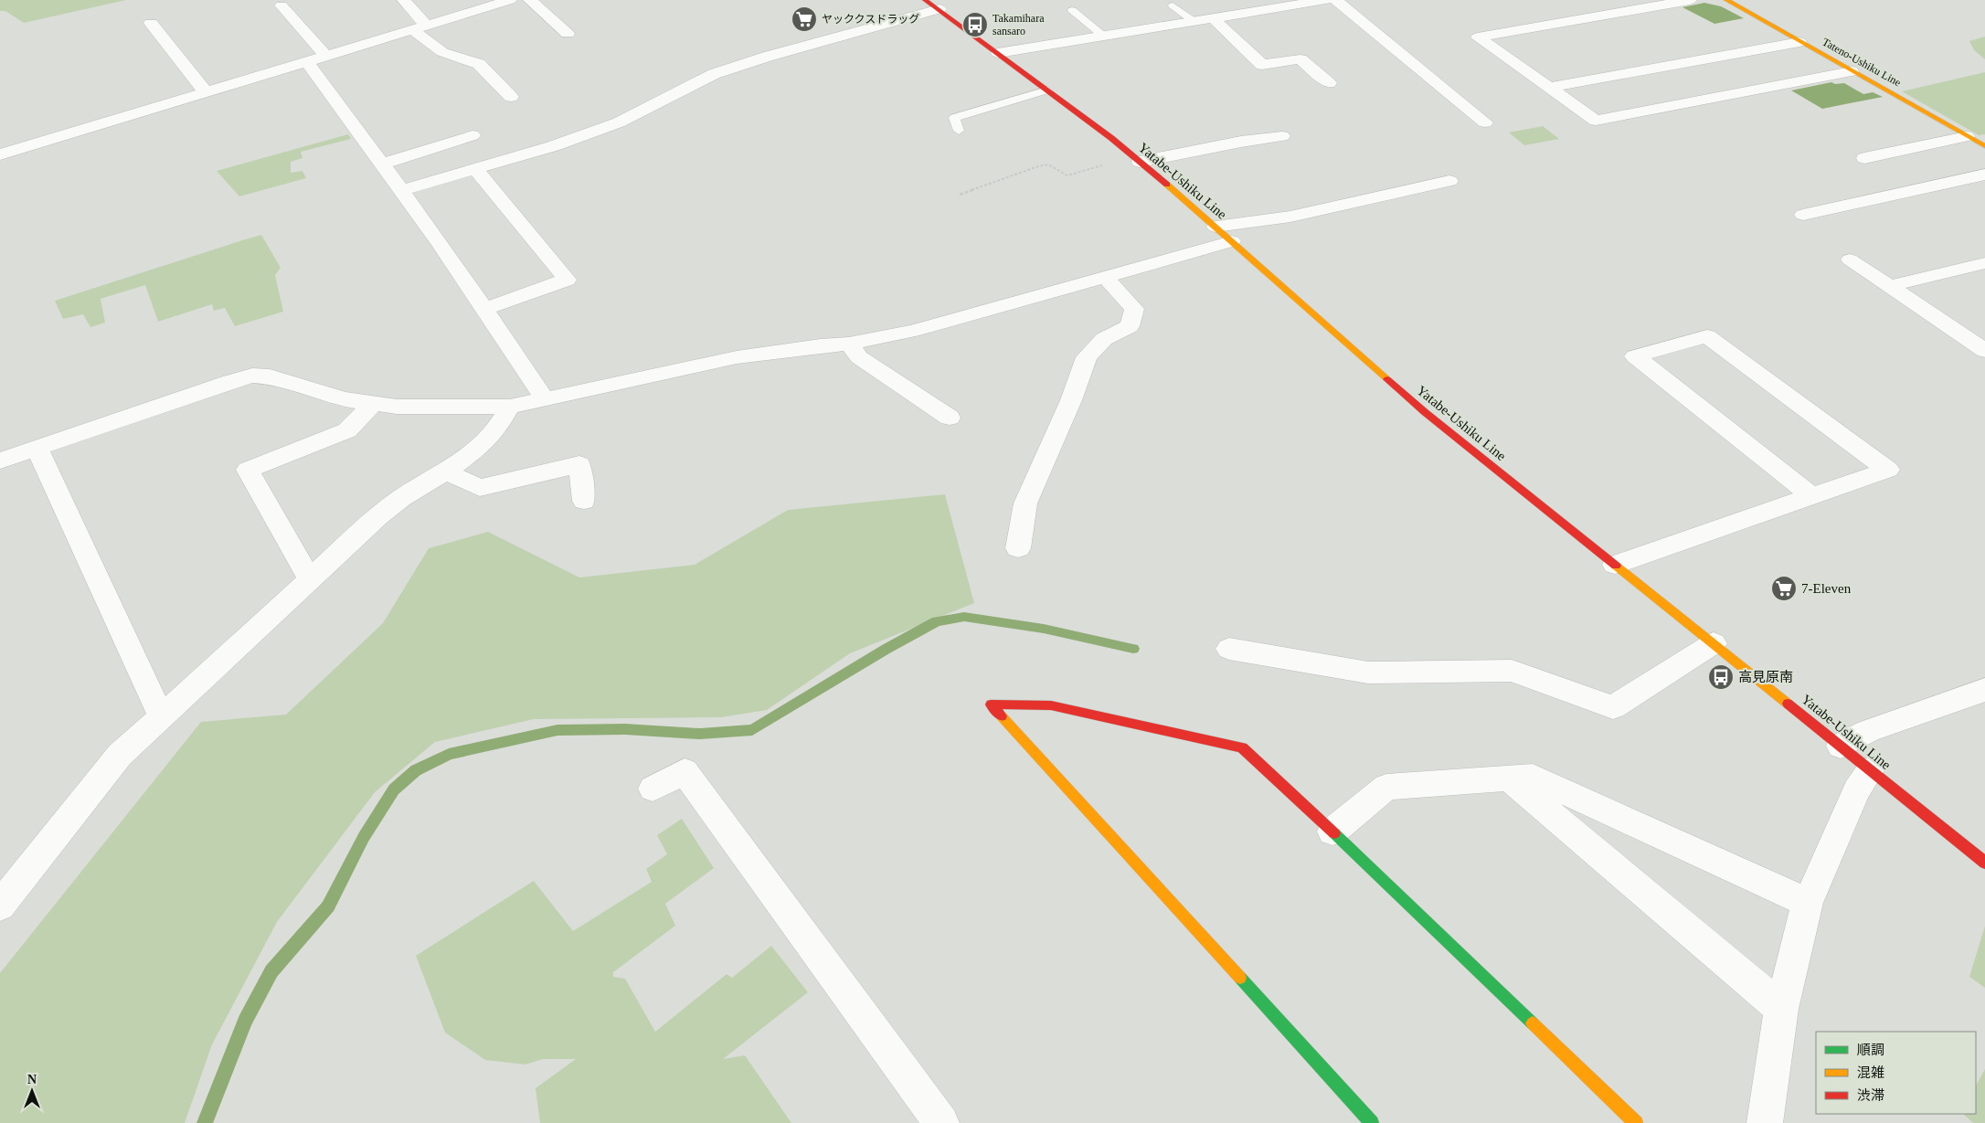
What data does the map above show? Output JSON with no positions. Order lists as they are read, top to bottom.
{
  "streets": {
    "main road": ["Tateno-Ushiku Line", "Yatabe-Ushiku Line"]
  },
  "places": {
    "supermarket": ["ヤッククスドラッグ", "7-Eleven"],
    "bus stop": ["Takamihara sansaro", "高見原南"]
  },
  "legend": ["順調", "混雑", "渋滞"],
  "north": "top"
}
